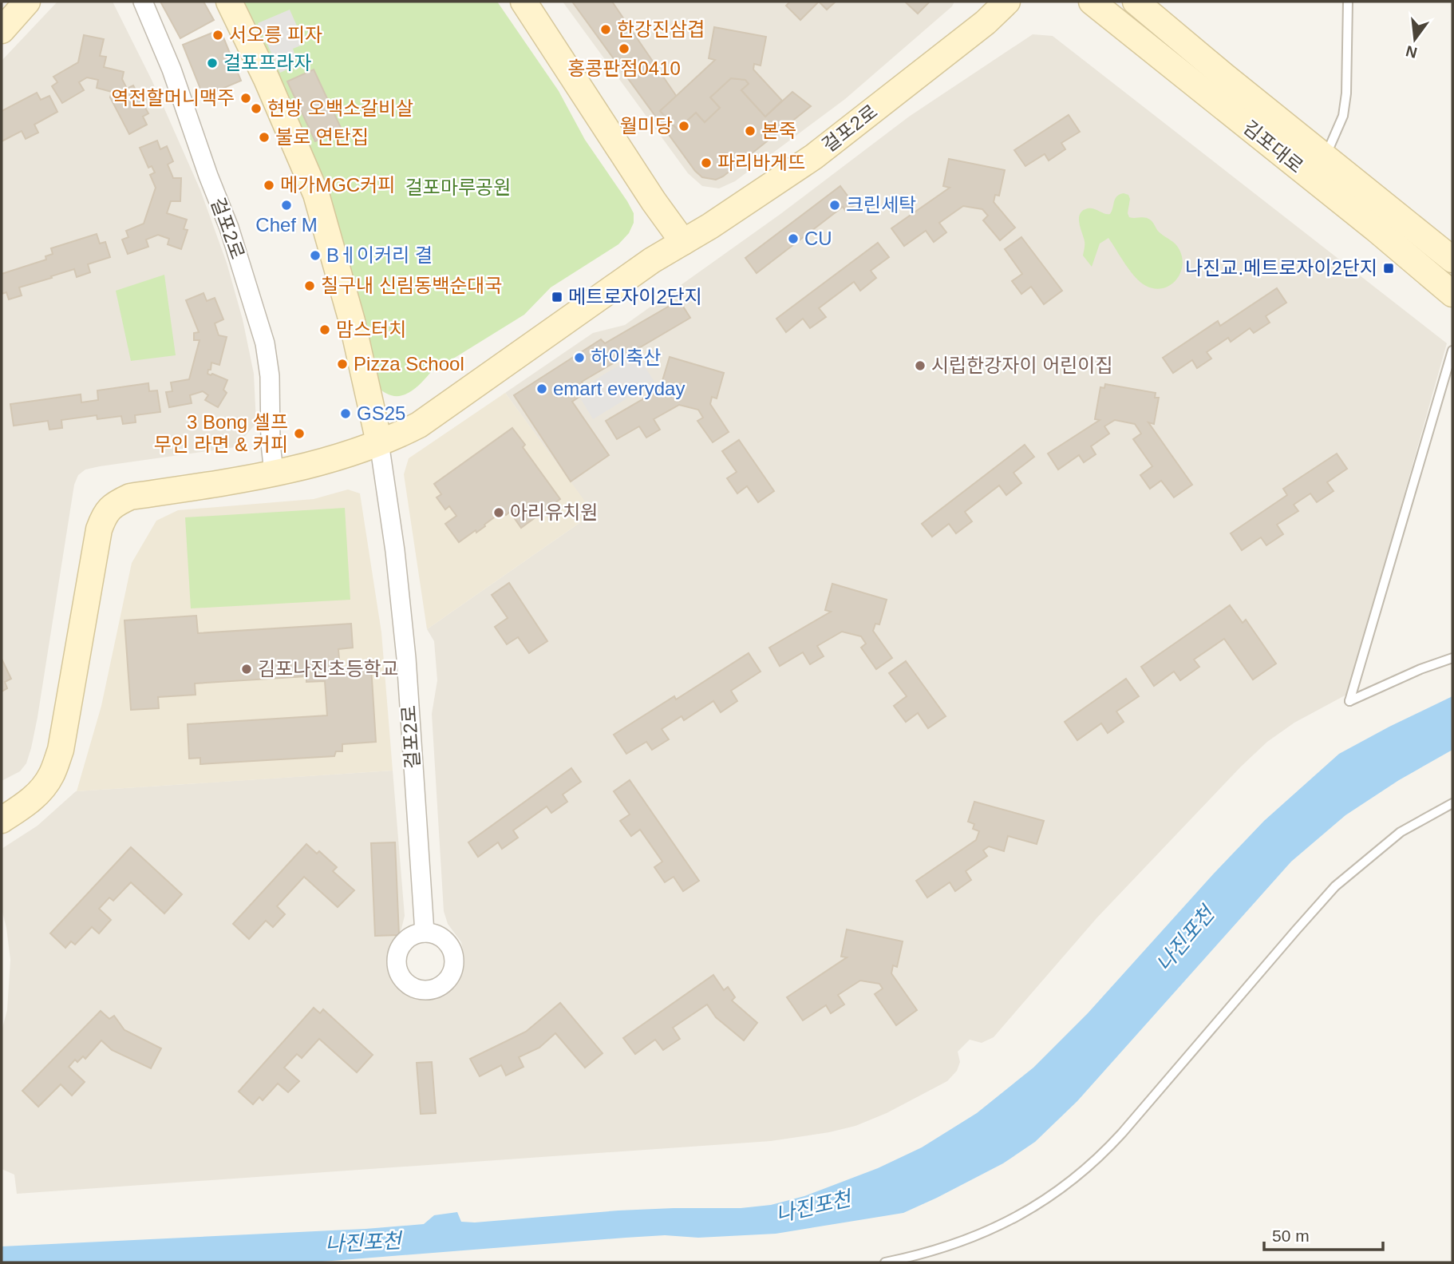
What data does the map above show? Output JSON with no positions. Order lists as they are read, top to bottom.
{
  "streets": {
    "street": ["걸포2로", "김포대로"]
  },
  "water": ["나진포천"],
  "parks": ["걸포마루공원"],
  "places": {
    "other": [
      "한강진삼겹",
      "서오릉 피자",
      "홍콩판점0410",
      "걸포프라자",
      "역전할머니맥주",
      "현방 오백소갈비살",
      "월미당",
      "본죽",
      "불로 연탄집",
      "파리바게뜨",
      "메가MGC커피",
      "Chef M",
      "크린세탁",
      "CU",
      "Bㅔ이커리 결",
      "칠구내 신림동백순대국",
      "맘스터치",
      "하이축산",
      "Pizza School",
      "시립한강자이 어린이집",
      "emart everyday",
      "GS25",
      "3 Bong 셀프 무인 라면 & 커피",
      "아리유치원",
      "김포나진초등학교"
    ],
    "transit": ["나진교.메트로자이2단지", "메트로자이2단지"]
  },
  "scale_bar": "50 m",
  "north": "bottom"
}
